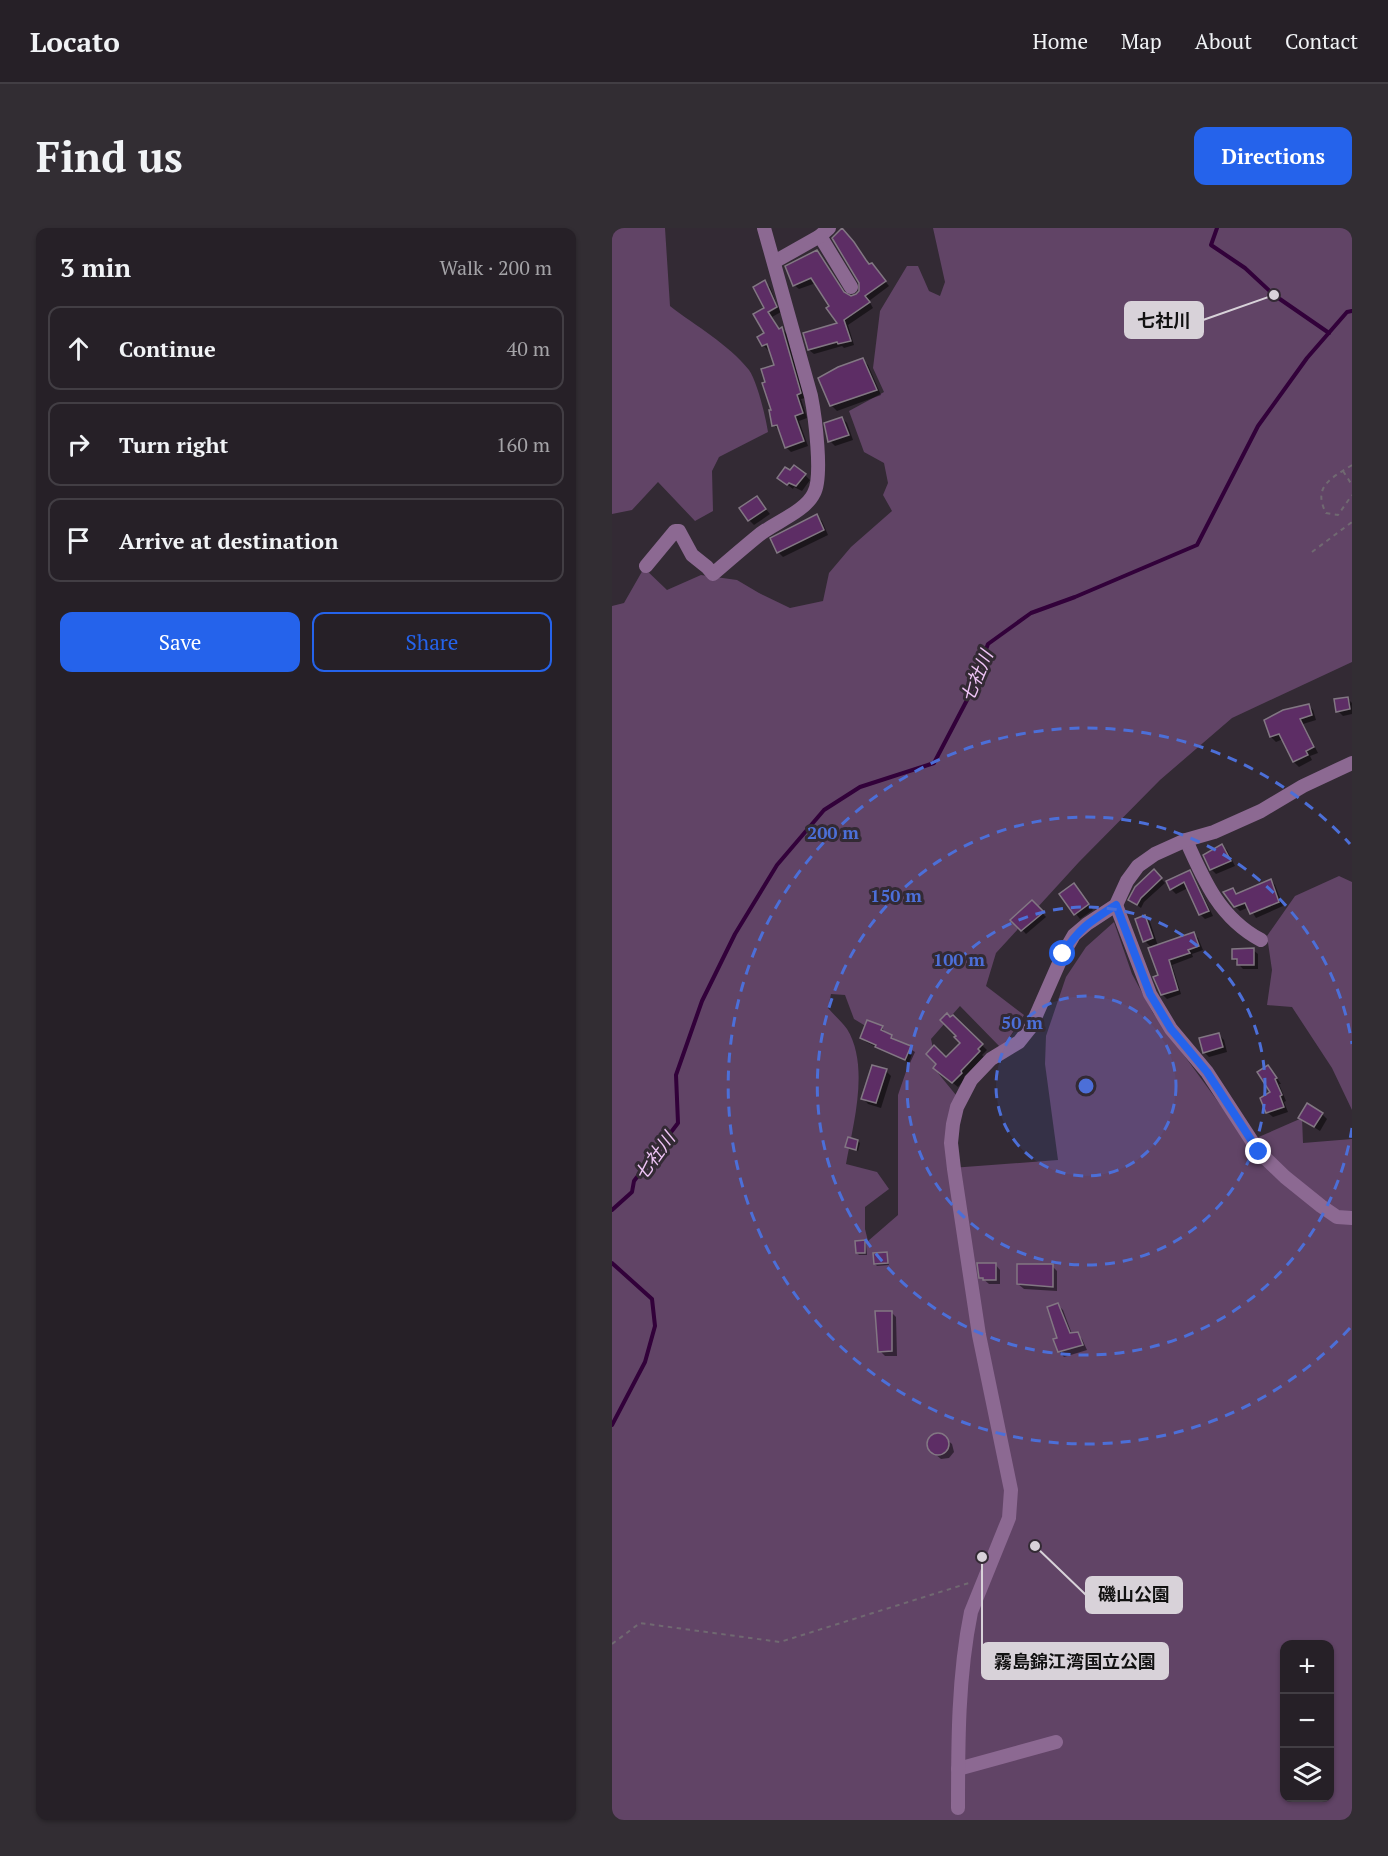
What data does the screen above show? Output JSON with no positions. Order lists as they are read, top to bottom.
{
  "water": ["七社川"],
  "places": ["七社川", "磯山公園", "霧島錦江湾国立公園"],
  "page": {
    "header": "Locato",
    "nav": [
      "Home",
      "Map",
      "About",
      "Contact"
    ],
    "buttons": [
      "Directions",
      ["Save", "Share"]
    ],
    "title": "Find us",
    "heading": ["3 min", "Walk · 200 m"],
    "list": [
      ["Continue", "40 m"],
      ["Turn right", "160 m"],
      "Arrive at destination"
    ],
    "map_buttons": ["+", "−"]
  },
  "rings": [
    "200 m",
    "150 m",
    "100 m",
    "50 m"
  ]
}
